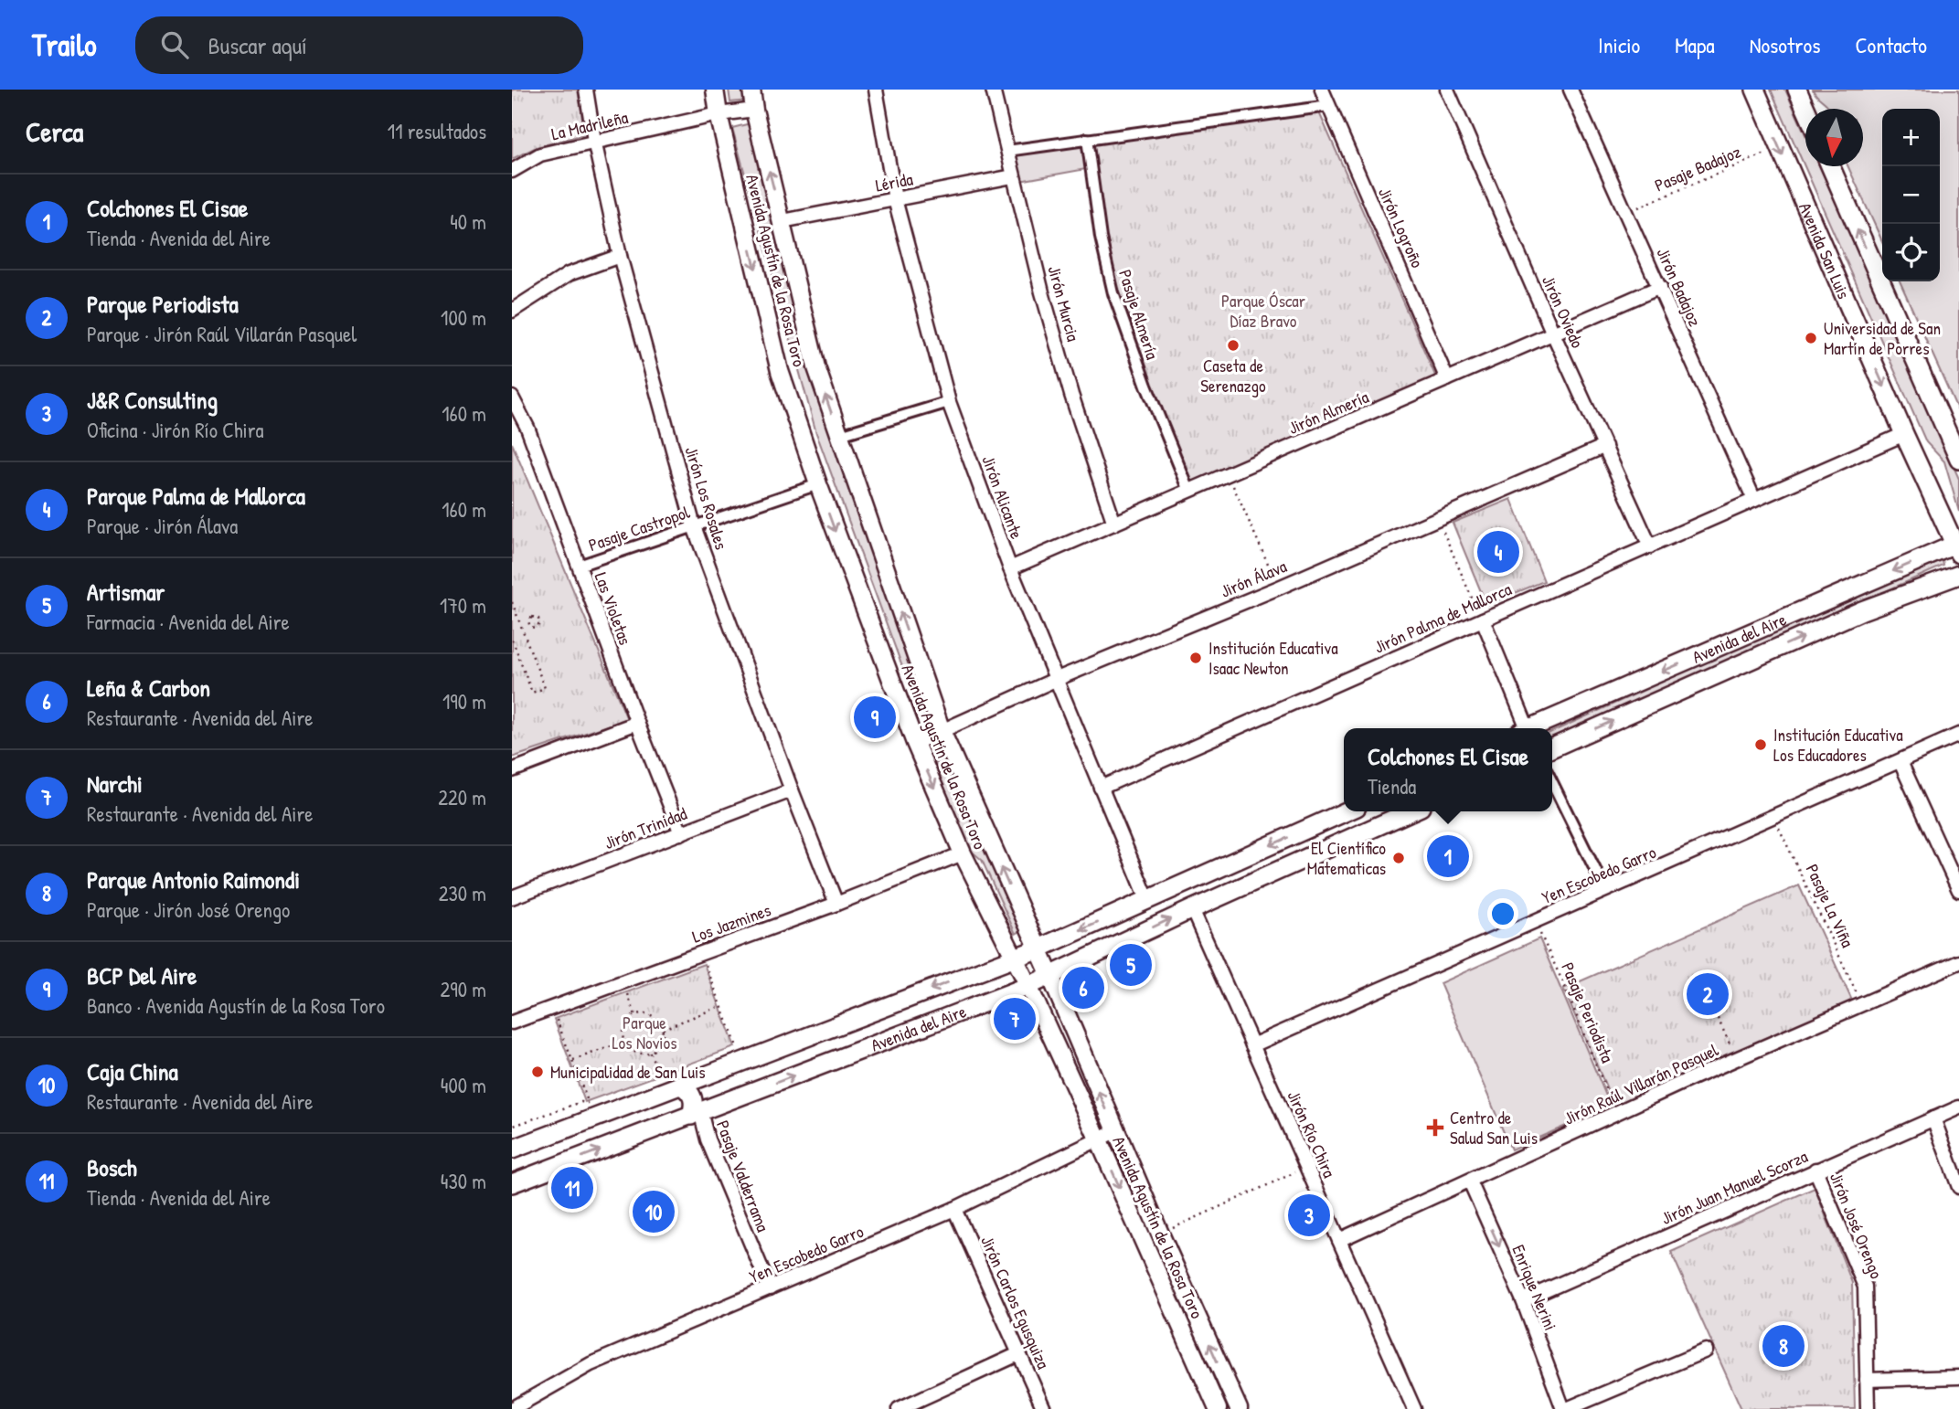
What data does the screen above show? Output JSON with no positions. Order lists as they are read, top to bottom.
{
  "streets": {
    "main road": ["Avenida San Luis", "Avenida del Aire"],
    "street": [
      "La Madrileña",
      "Lérida",
      "Jirón Logroño",
      "Avenida Agustín de la Rosa Toro",
      "Jirón Badajoz",
      "Jirón Murcia",
      "Jirón Oviedo",
      "Pasaje Almería",
      "Jirón Almería",
      "Jirón Alicante",
      "Jirón Los Rosales",
      "Pasaje Castropol",
      "Jirón Álava",
      "Las Violetas",
      "Jirón Palma de Mallorca",
      "Jirón Trinidad",
      "Yen Escobedo Garro",
      "Los Jazmines",
      "Jirón Raúl Villarán Pasquel",
      "Jirón Río Chira",
      "Pasaje Valderrama",
      "Jirón Juan Manuel Scorza",
      "Jirón José Orengo",
      "Enrique Nerini",
      "Jirón Carlos Egusquiza"
    ],
    "path": ["Pasaje Badajoz", "Pasaje La Viña", "Pasaje Periodista"]
  },
  "crossings": [
    ["La Madrileña", "Avenida Agustín de la Rosa Toro"],
    ["La Madrileña", "Jirón Los Rosales"],
    ["Pasaje Badajoz", "Avenida San Luis"],
    ["Pasaje Badajoz", "Jirón Badajoz"],
    ["Lérida", "Avenida Agustín de la Rosa Toro"],
    ["Lérida", "Jirón Murcia"],
    ["Lérida", "Jirón Alicante"],
    ["Jirón Logroño", "Jirón Almería"],
    ["Avenida San Luis", "Jirón Palma de Mallorca"],
    ["Avenida San Luis", "Avenida del Aire"],
    ["Avenida Agustín de la Rosa Toro", "Pasaje Castropol"],
    ["Avenida Agustín de la Rosa Toro", "Jirón Álava"],
    ["Avenida Agustín de la Rosa Toro", "Avenida del Aire"],
    ["Avenida Agustín de la Rosa Toro", "Yen Escobedo Garro"],
    ["Avenida Agustín de la Rosa Toro", "Los Jazmines"],
    ["Jirón Badajoz", "Jirón Almería"],
    ["Jirón Badajoz", "Jirón Palma de Mallorca"],
    ["Jirón Murcia", "Jirón Almería"],
    ["Jirón Oviedo", "Jirón Almería"],
    ["Jirón Oviedo", "Jirón Álava"],
    ["Jirón Oviedo", "Jirón Palma de Mallorca"],
    ["Pasaje Almería", "Jirón Almería"],
    ["Jirón Almería", "Jirón Alicante"],
    ["Jirón Alicante", "Jirón Álava"],
    ["Jirón Alicante", "Jirón Palma de Mallorca"],
    ["Jirón Los Rosales", "Pasaje Castropol"],
    ["Jirón Los Rosales", "Jirón Trinidad"],
    ["Jirón Los Rosales", "Los Jazmines"],
    ["Pasaje Castropol", "Las Violetas"],
    ["Las Violetas", "Jirón Trinidad"],
    ["Avenida del Aire", "Jirón Río Chira"],
    ["Avenida del Aire", "Pasaje Valderrama"],
    ["Yen Escobedo Garro", "Pasaje La Viña"],
    ["Yen Escobedo Garro", "Pasaje Periodista"],
    ["Yen Escobedo Garro", "Jirón Río Chira"],
    ["Yen Escobedo Garro", "Pasaje Valderrama"],
    ["Yen Escobedo Garro", "Jirón Carlos Egusquiza"],
    ["Pasaje La Viña", "Jirón Raúl Villarán Pasquel"],
    ["Pasaje Periodista", "Jirón Raúl Villarán Pasquel"],
    ["Jirón Raúl Villarán Pasquel", "Jirón Río Chira"],
    ["Jirón Raúl Villarán Pasquel", "Enrique Nerini"],
    ["Jirón Juan Manuel Scorza", "Jirón José Orengo"],
    ["Jirón Juan Manuel Scorza", "Enrique Nerini"]
  ],
  "one_way": ["Enrique Nerini"],
  "parks": ["Parque Óscar Díaz Bravo", "Parque Los Novios"],
  "places": {
    "other": [
      "Universidad de San Martín de Porres",
      "Caseta de Serenazgo",
      "Institución Educativa Isaac Newton",
      "Institución Educativa Los Educadores",
      "El Científico Matematicas",
      "Municipalidad de San Luis"
    ],
    "health": ["Centro de Salud San Luis"]
  },
  "north": "bottom",
  "page": {
    "header": "Trailo",
    "search": "Buscar aquí",
    "nav": [
      "Inicio",
      "Mapa",
      "Nosotros",
      "Contacto"
    ],
    "heading": ["Cerca", "11 resultados"],
    "map_buttons": ["+", "−"],
    "list": [
      {
        "mark": "1",
        "name": "Colchones El Cisae",
        "note": "Tienda · Avenida del Aire",
        "value": "40 m"
      },
      {
        "mark": "2",
        "name": "Parque Periodista",
        "note": "Parque · Jirón Raúl Villarán Pasquel",
        "value": "100 m"
      },
      {
        "mark": "3",
        "name": "J&R Consulting",
        "note": "Oficina · Jirón Río Chira",
        "value": "160 m"
      },
      {
        "mark": "4",
        "name": "Parque Palma de Mallorca",
        "note": "Parque · Jirón Álava",
        "value": "160 m"
      },
      {
        "mark": "5",
        "name": "Artismar",
        "note": "Farmacia · Avenida del Aire",
        "value": "170 m"
      },
      {
        "mark": "6",
        "name": "Leña & Carbon",
        "note": "Restaurante · Avenida del Aire",
        "value": "190 m"
      },
      {
        "mark": "7",
        "name": "Narchi",
        "note": "Restaurante · Avenida del Aire",
        "value": "220 m"
      },
      {
        "mark": "8",
        "name": "Parque Antonio Raimondi",
        "note": "Parque · Jirón José Orengo",
        "value": "230 m"
      },
      {
        "mark": "9",
        "name": "BCP Del Aire",
        "note": "Banco · Avenida Agustín de la Rosa Toro",
        "value": "290 m"
      },
      {
        "mark": "10",
        "name": "Caja China",
        "note": "Restaurante · Avenida del Aire",
        "value": "400 m"
      },
      {
        "mark": "11",
        "name": "Bosch",
        "note": "Tienda · Avenida del Aire",
        "value": "430 m"
      }
    ],
    "pins": [
      "4",
      "9",
      "1",
      "5",
      "6",
      "2",
      "7",
      "11",
      "10",
      "3",
      "8"
    ],
    "popup": ["Colchones El Cisae", "Tienda"]
  }
}
